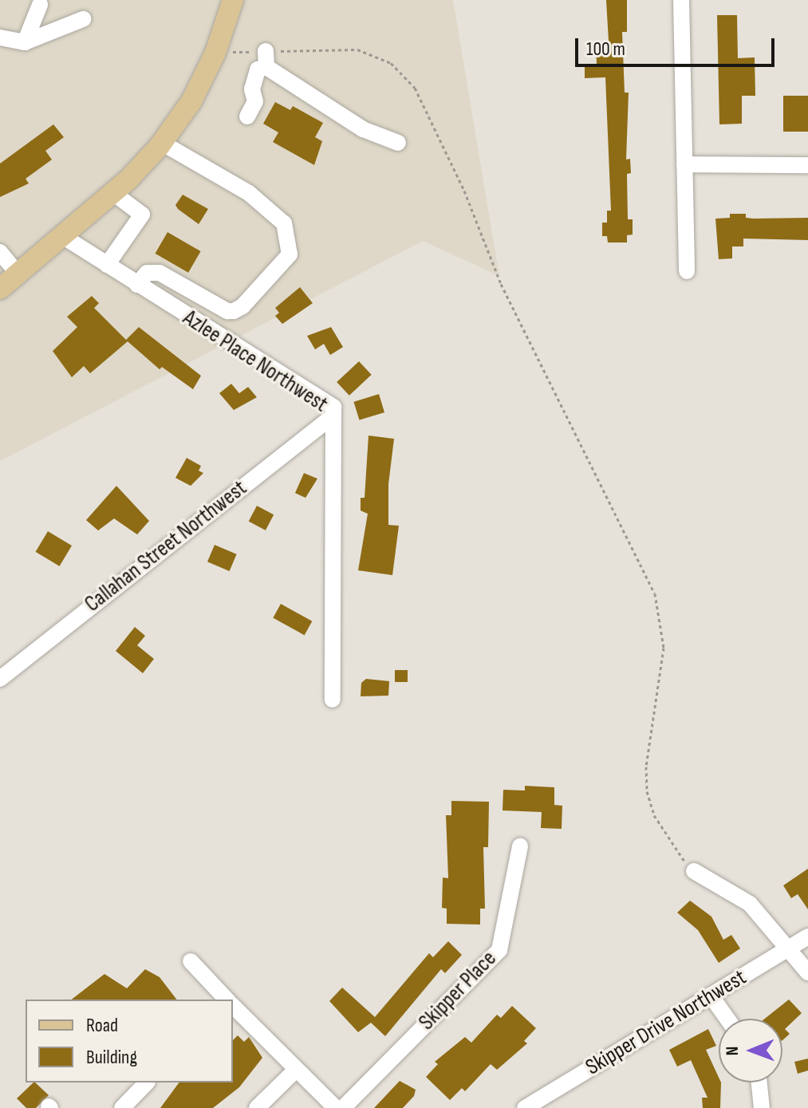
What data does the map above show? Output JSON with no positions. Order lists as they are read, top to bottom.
{
  "streets": {
    "street": [
      "Azlee Place Northwest",
      "Callahan Street Northwest",
      "Skipper Place",
      "Skipper Drive Northwest"
    ]
  },
  "crossings": [
    ["Azlee Place Northwest", "Callahan Street Northwest"]
  ],
  "legend": ["Road", "Building"],
  "scale_bar": "100 m",
  "north": "left"
}
